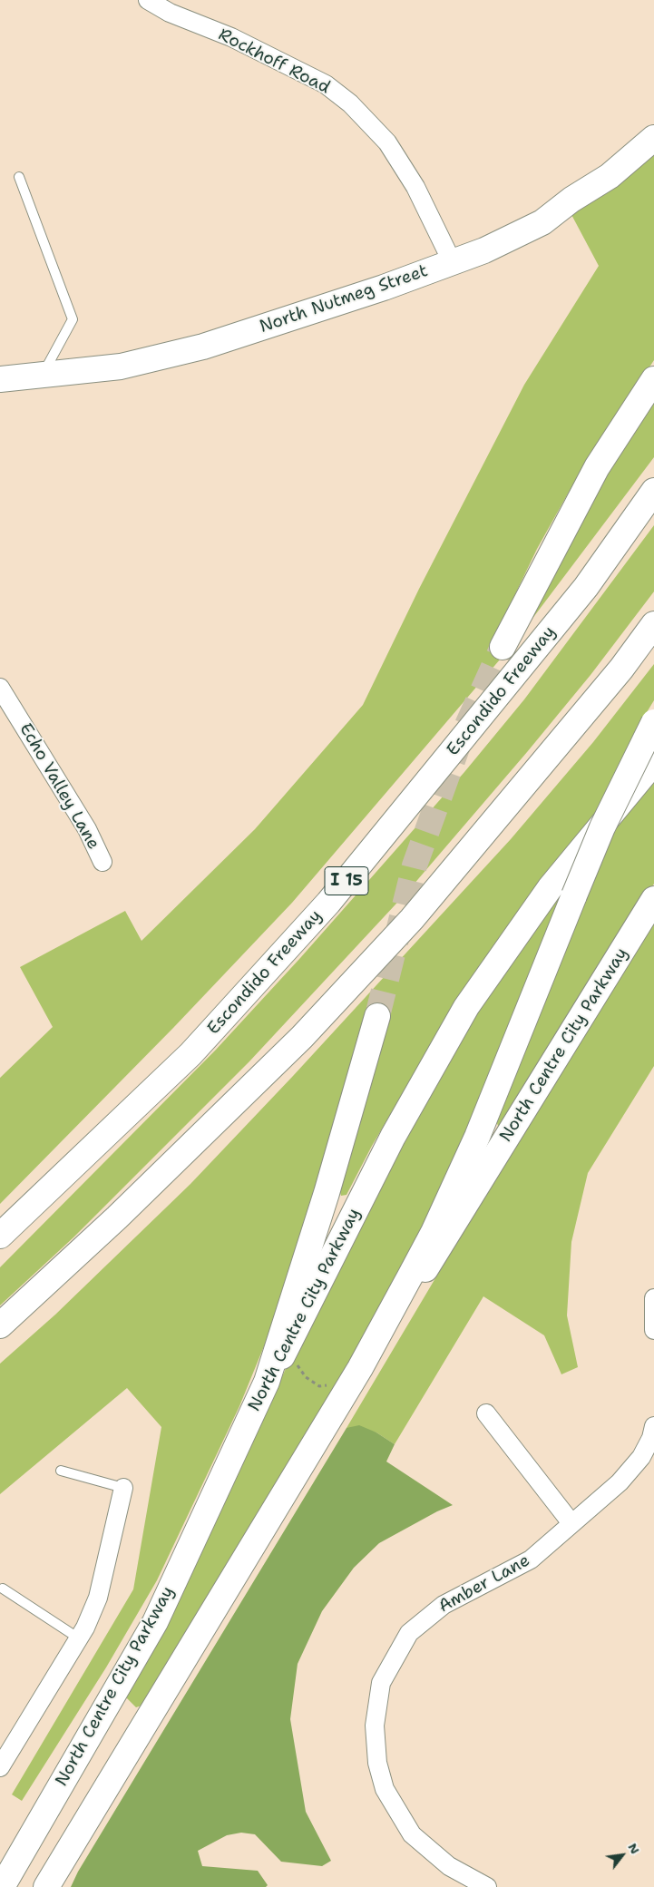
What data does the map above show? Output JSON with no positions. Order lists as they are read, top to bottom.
{
  "streets": {
    "main road": [
      "North Nutmeg Street",
      "Escondido Freeway",
      "I 15",
      "North Centre City Parkway"
    ],
    "street": ["Rockhoff Road", "Echo Valley Lane", "Amber Lane"]
  },
  "crossings": [
    ["Rockhoff Road", "North Nutmeg Street"]
  ],
  "north": "top right"
}
